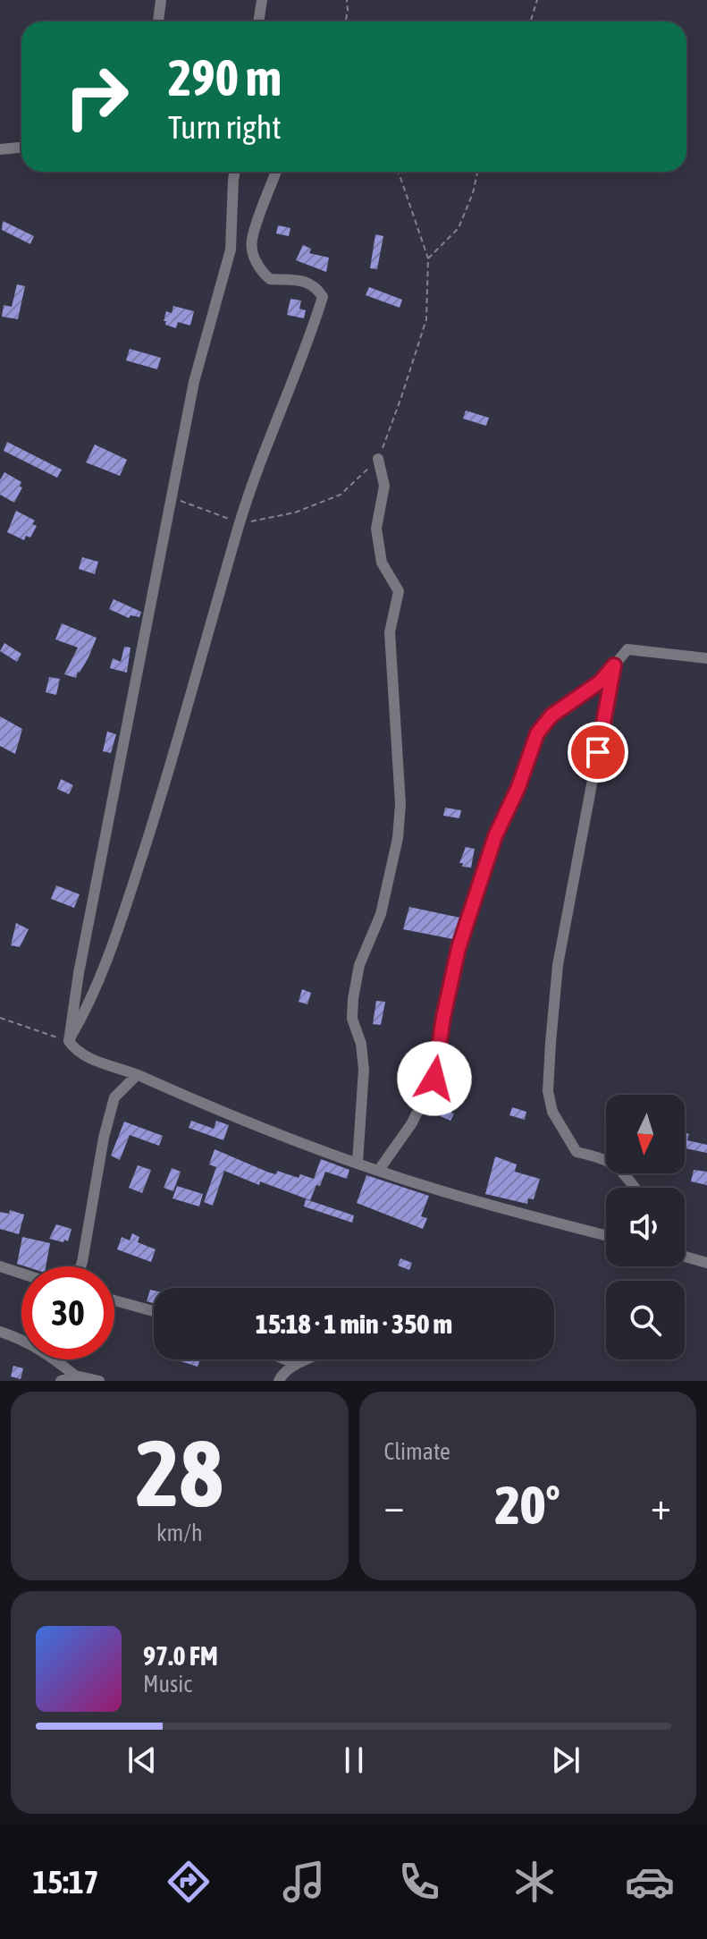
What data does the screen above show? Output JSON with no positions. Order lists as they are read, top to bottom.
{
  "north": "bottom",
  "page": {
    "turn": ["290 m", "Turn right"],
    "limit": "30",
    "trip": "15:18 · 1 min · 350 m",
    "tile": [
      ["28", "km/h"],
      "Climate"
    ],
    "heat": ["−", "20°", "+"],
    "song": ["97.0 FM", "Music"],
    "tabs": "15:17"
  }
}
